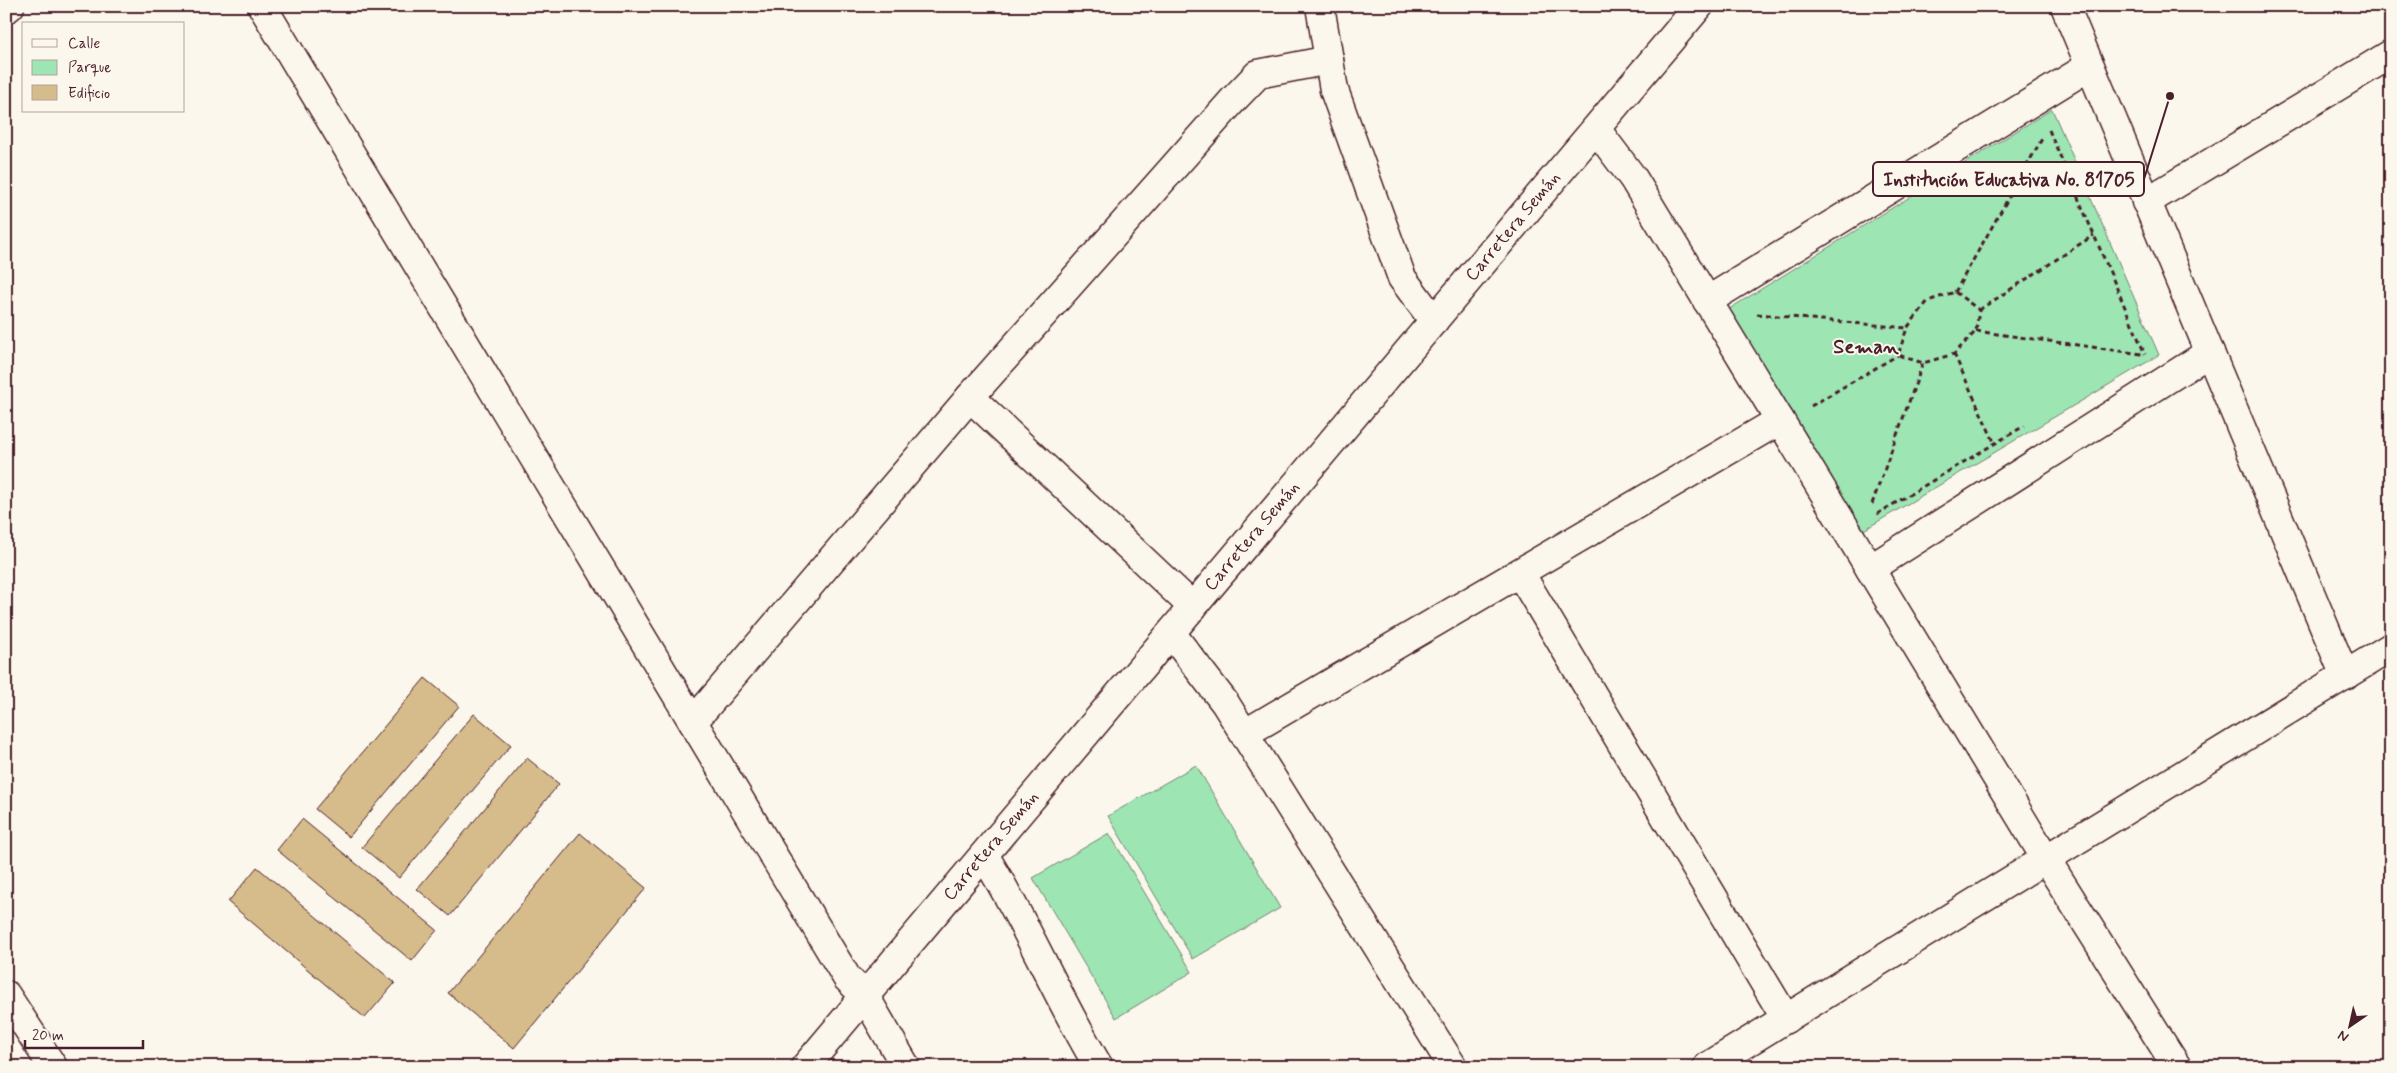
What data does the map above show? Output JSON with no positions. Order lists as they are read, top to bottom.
{
  "streets": {
    "street": ["Carretera Semán"]
  },
  "districts": ["Seman"],
  "places": ["Institución Educativa No. 81705"],
  "legend": ["Calle", "Parque", "Edificio"],
  "scale_bar": "20 m",
  "north": "bottom left"
}
